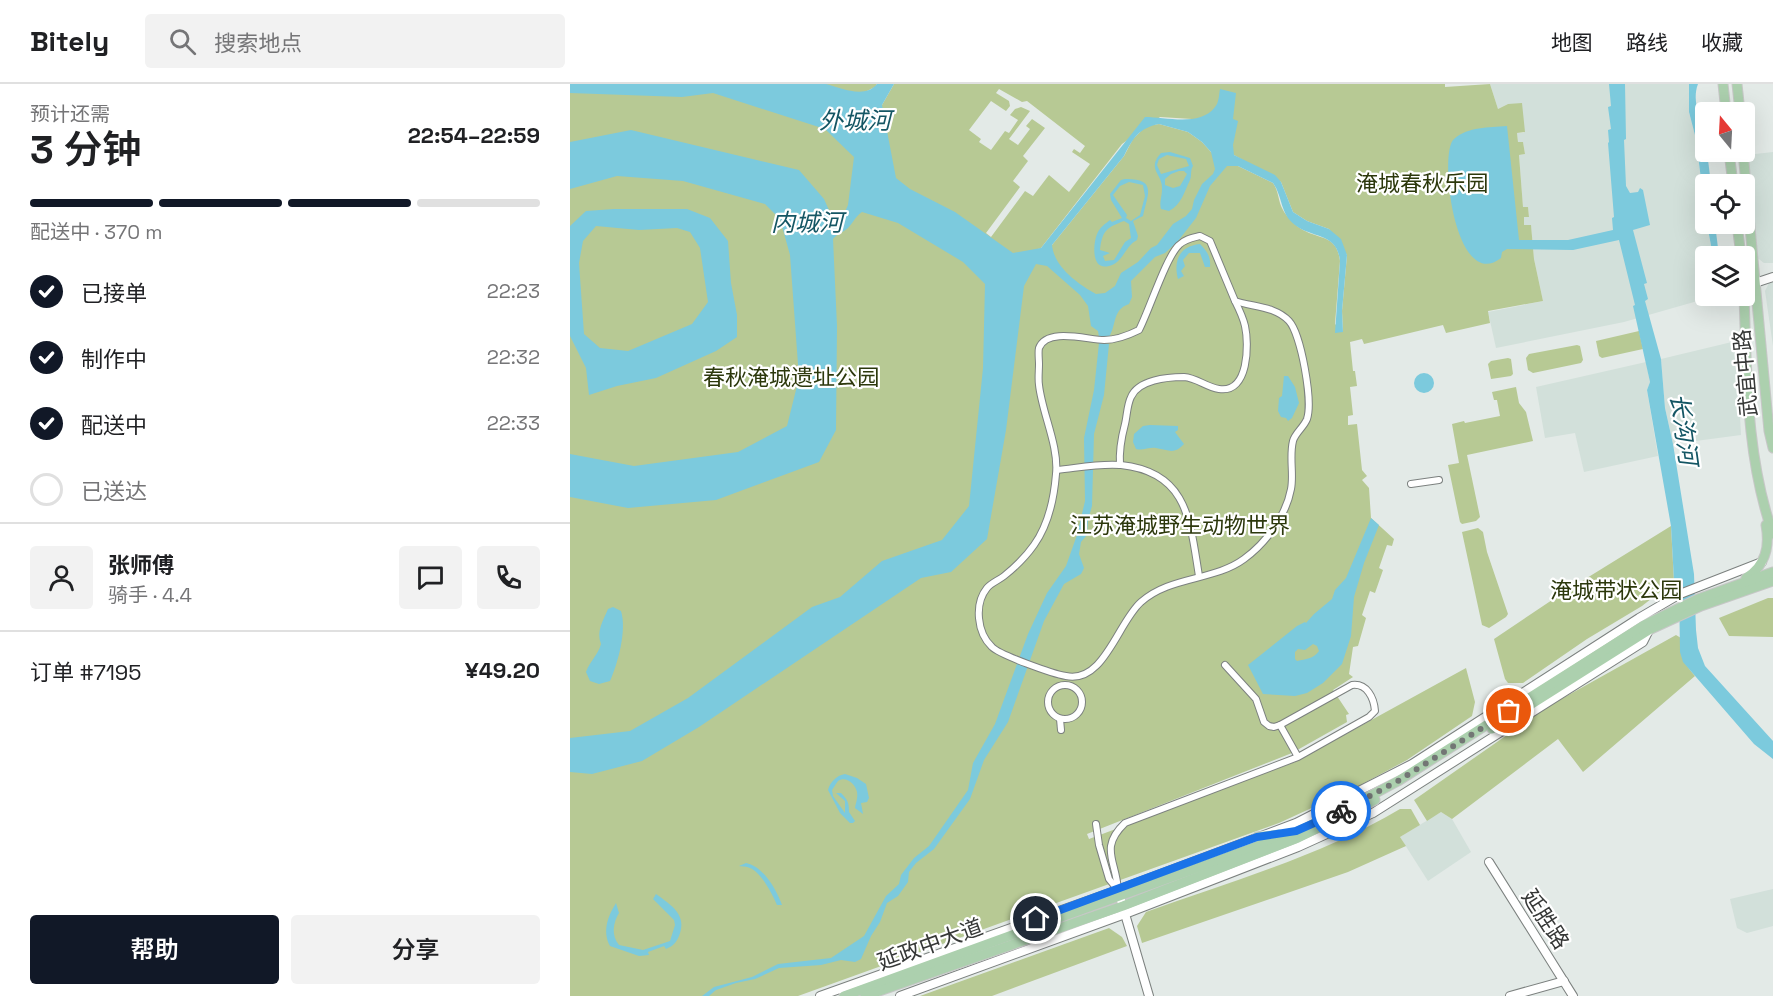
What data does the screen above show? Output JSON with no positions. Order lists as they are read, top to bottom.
{
  "streets": {
    "main road": ["武宜中路", "延政中大道"],
    "street": ["延胜路"]
  },
  "water": ["外城河", "内城河", "长沟河"],
  "parks": [
    "淹城春秋乐园",
    "春秋淹城遗址公园",
    "江苏淹城野生动物世界",
    "淹城带状公园"
  ],
  "north": "top",
  "page": {
    "header": "Bitely",
    "search": "搜索地点",
    "nav": ["地图", "路线", "收藏"],
    "heading": ["3 分钟", "预计还需", "22:54–22:59"],
    "panel": [
      "张师傅",
      "骑手 · 4.4",
      "订单 #7195",
      "¥49.20"
    ],
    "bar": "配送中 · 370 m",
    "list": [
      ["已接单", "22:23"],
      ["制作中", "22:32"],
      ["配送中", "22:33"],
      "已送达"
    ],
    "buttons": ["帮助", "分享"]
  }
}
